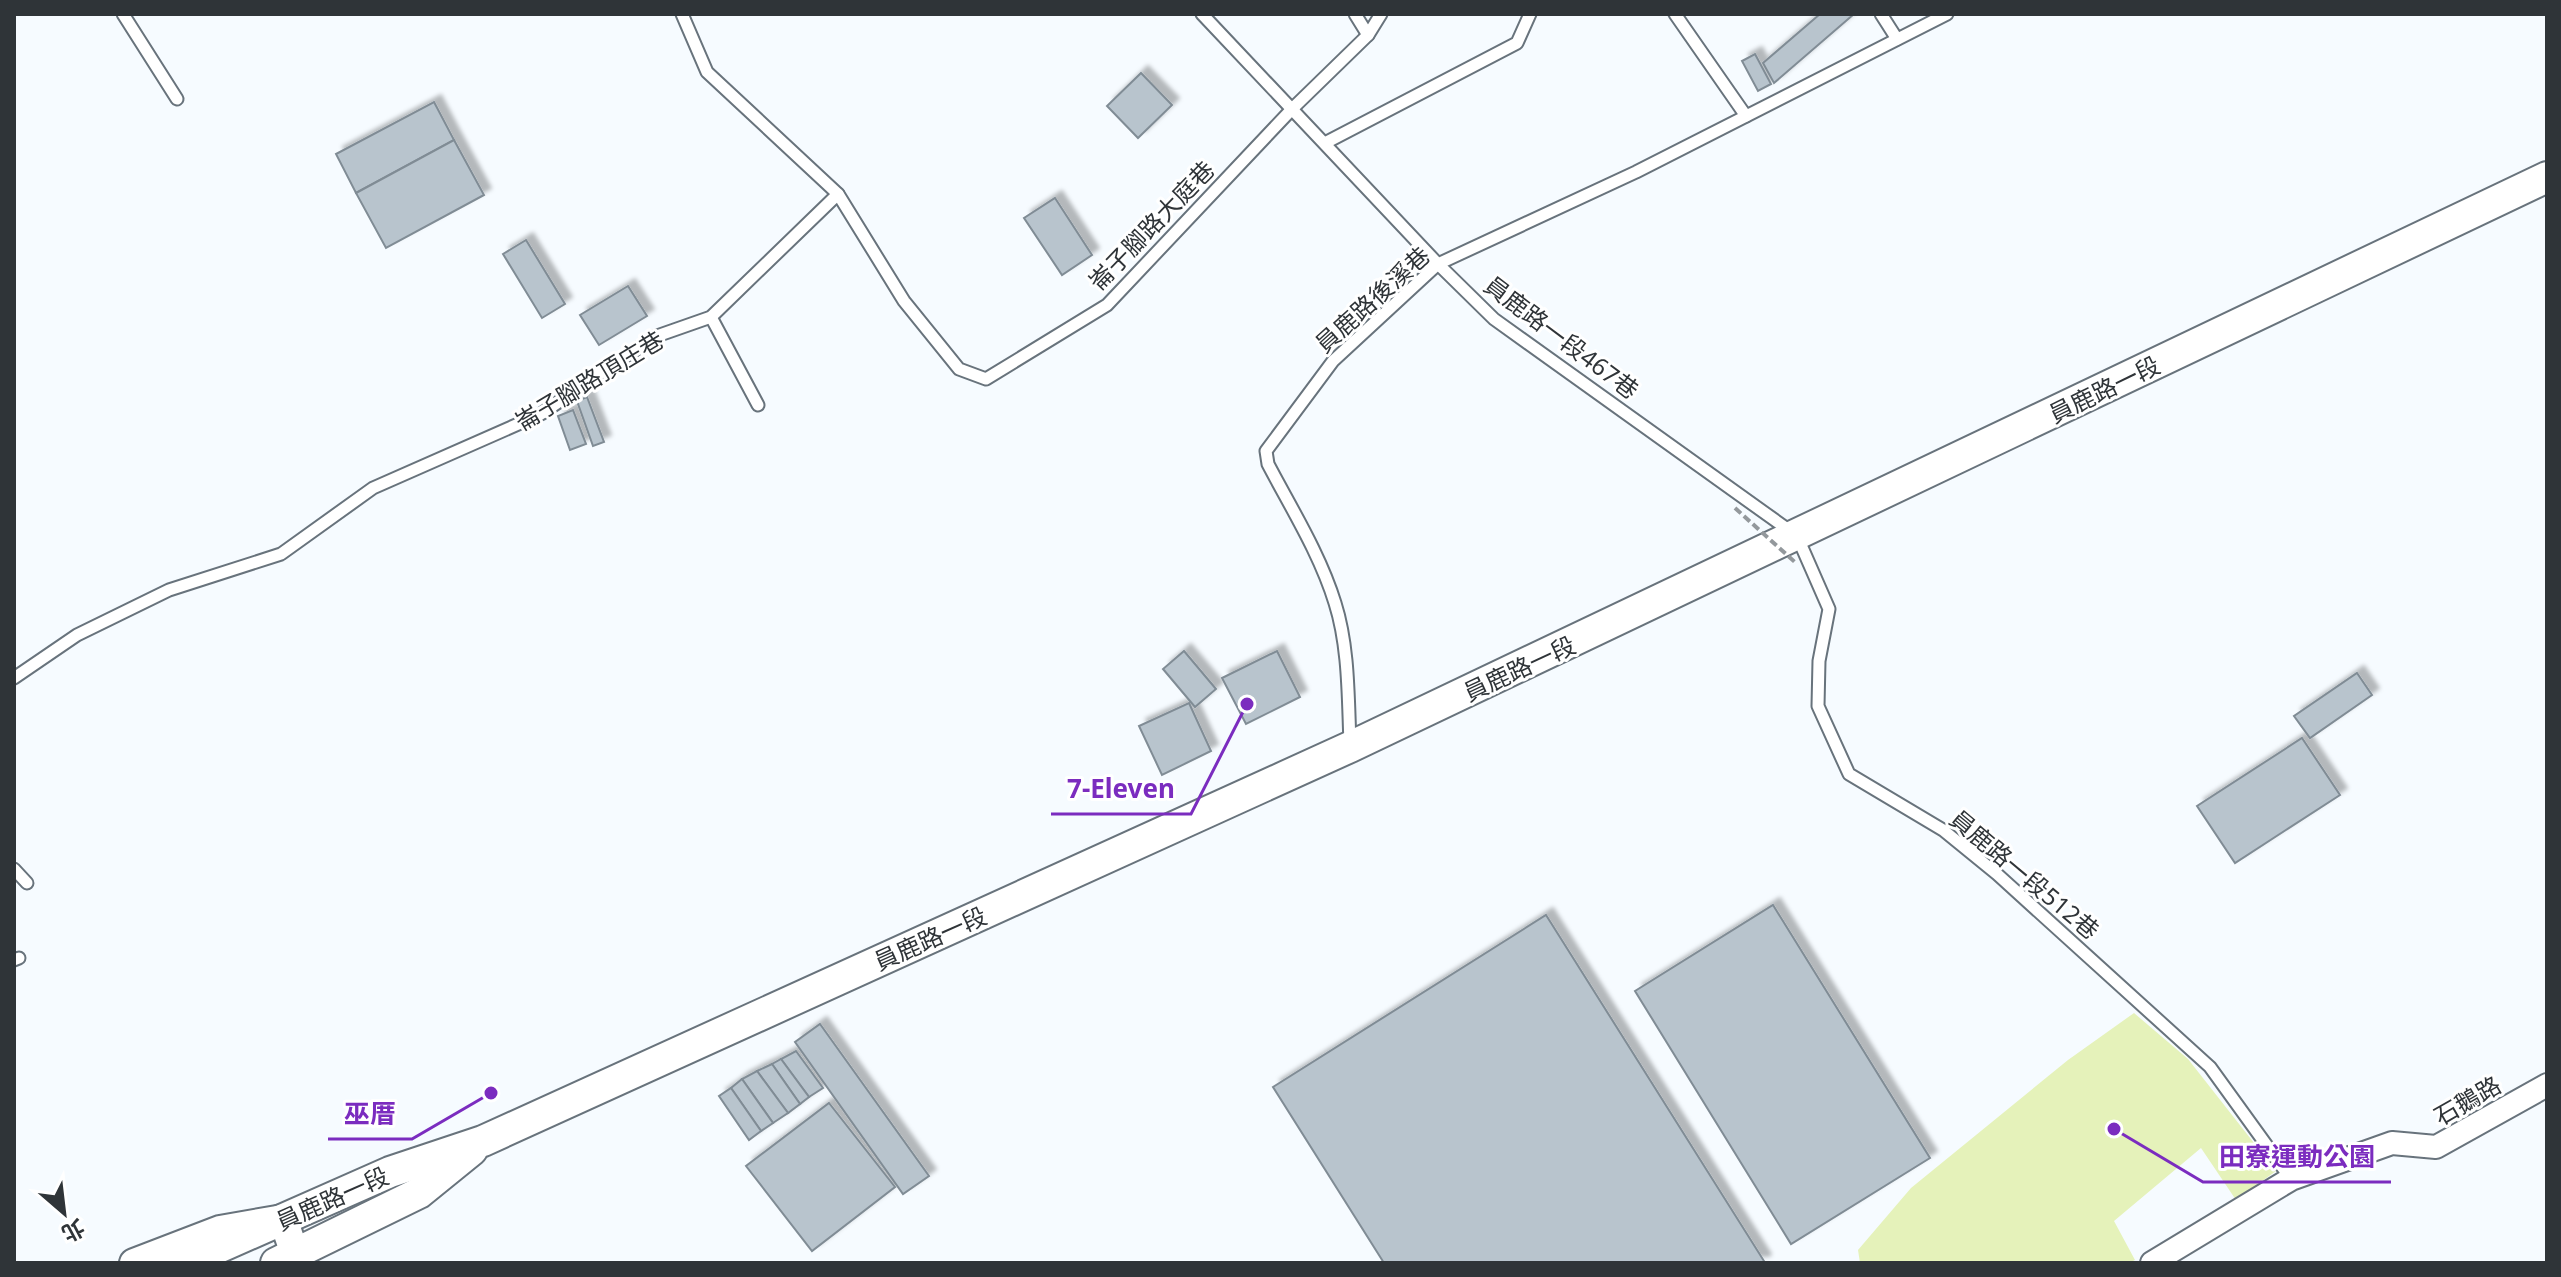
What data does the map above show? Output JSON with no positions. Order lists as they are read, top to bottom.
{
  "streets": {
    "main road": ["員鹿路一段"],
    "street": ["石鵝路"],
    "lane": [
      "崙子腳路大庭巷",
      "員鹿路後溪巷",
      "員鹿路一段467巷",
      "崙子腳路頂庄巷",
      "員鹿路一段512巷"
    ]
  },
  "crossings": [
    ["崙子腳路大庭巷", "員鹿路一段467巷"],
    ["崙子腳路大庭巷", "崙子腳路頂庄巷"],
    ["員鹿路後溪巷", "員鹿路一段467巷"],
    ["員鹿路後溪巷", "員鹿路一段"],
    ["員鹿路一段467巷", "員鹿路一段"],
    ["員鹿路一段467巷", "員鹿路一段512巷"],
    ["員鹿路一段", "員鹿路一段512巷"],
    ["員鹿路一段512巷", "石鵝路"]
  ],
  "places": ["7-Eleven", "巫厝", "田寮運動公園"],
  "north": "bottom right"
}
